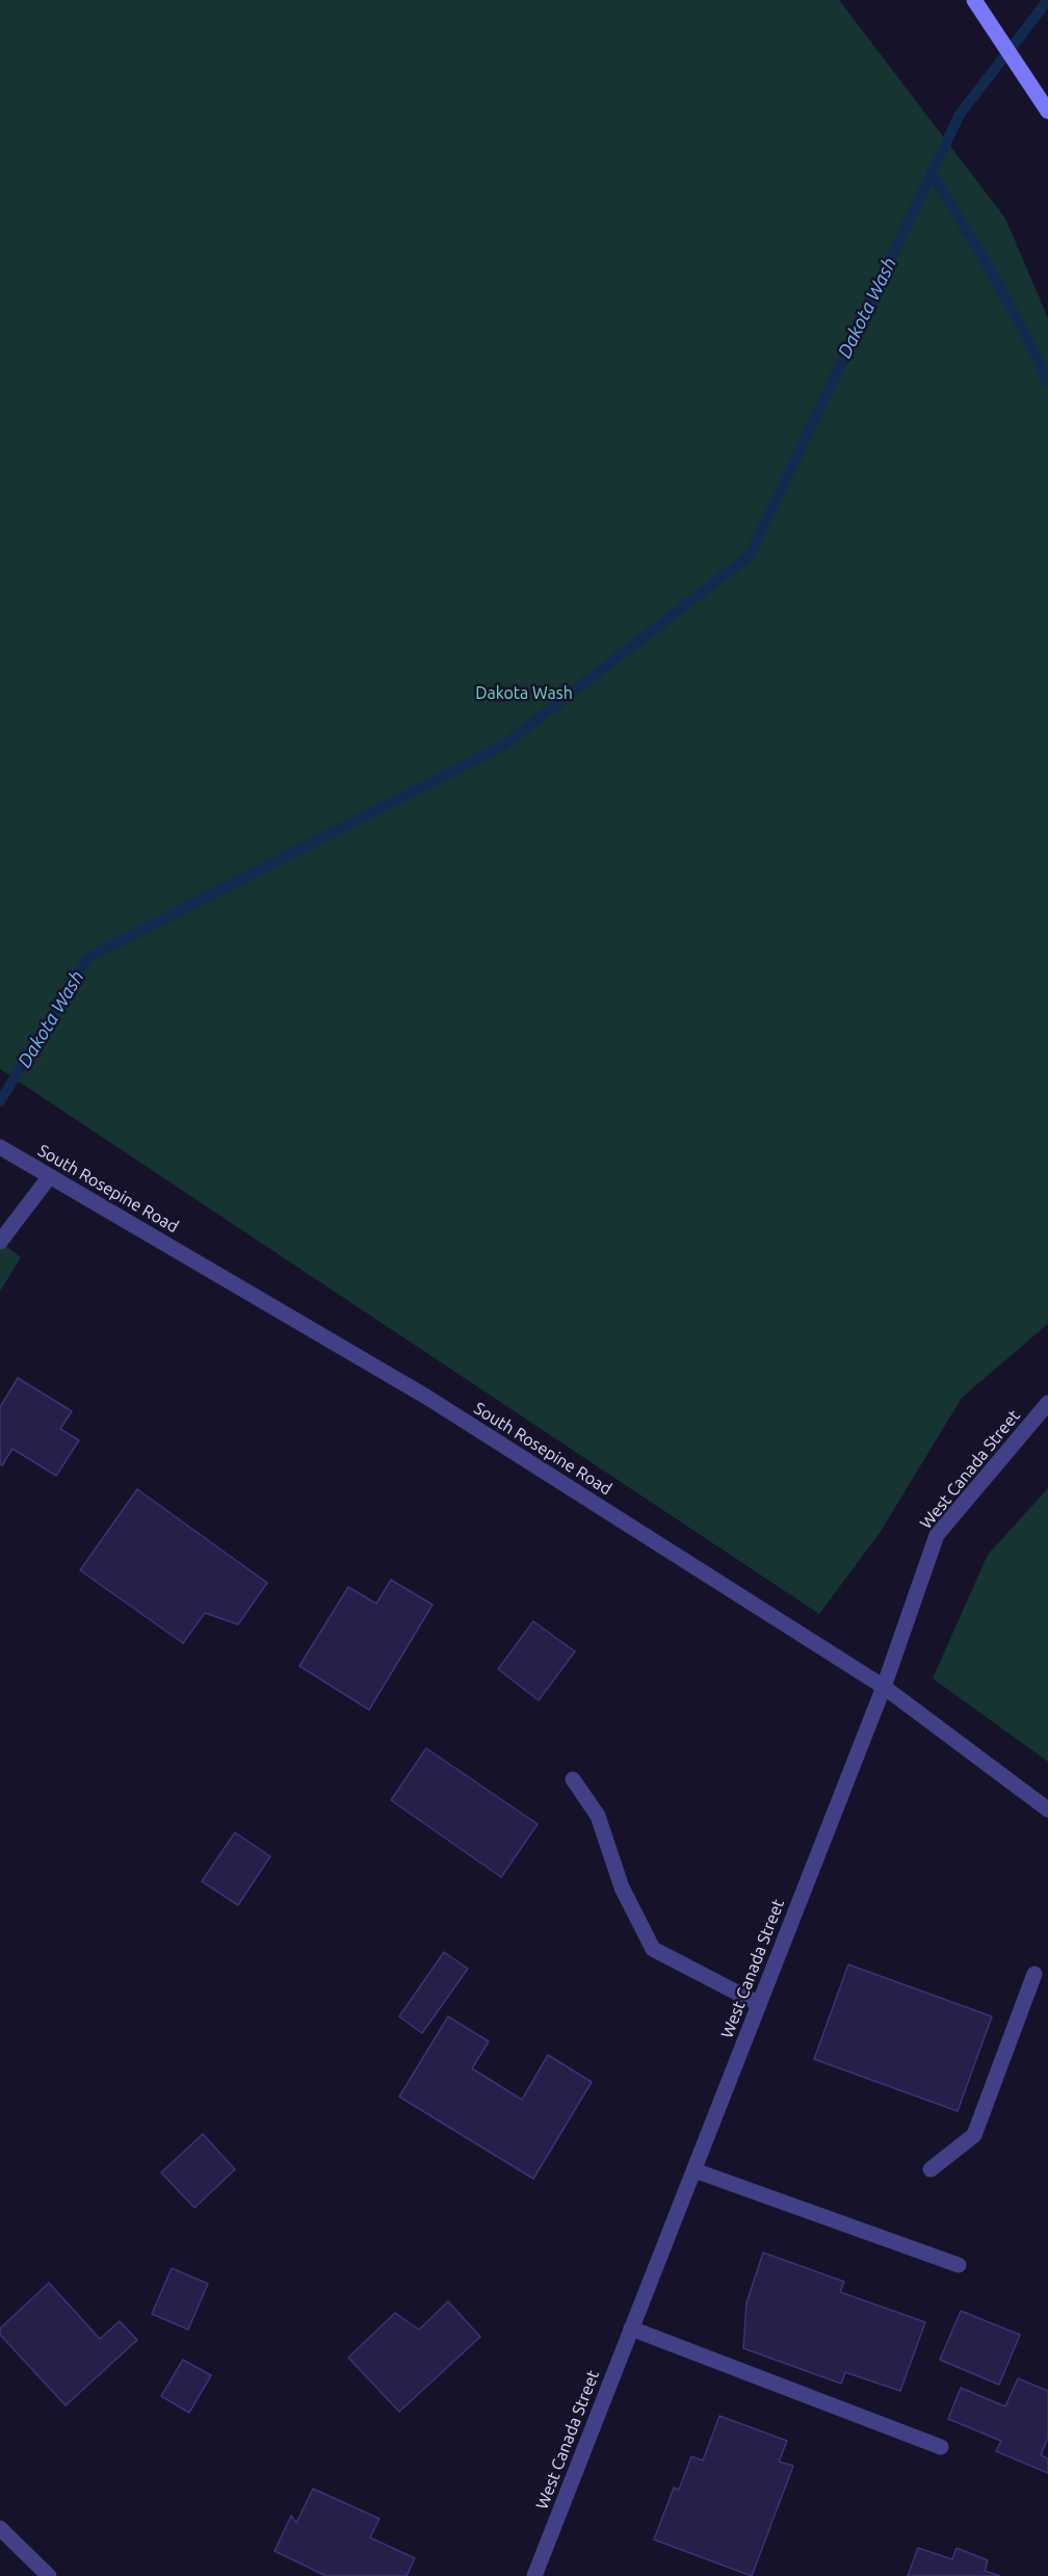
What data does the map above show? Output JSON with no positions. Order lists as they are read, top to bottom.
{
  "streets": {
    "street": ["South Rosepine Road", "West Canada Street"]
  },
  "crossings": [
    ["South Rosepine Road", "West Canada Street"]
  ],
  "water": ["Dakota Wash"],
  "parks": ["Dakota Wash"]
}
